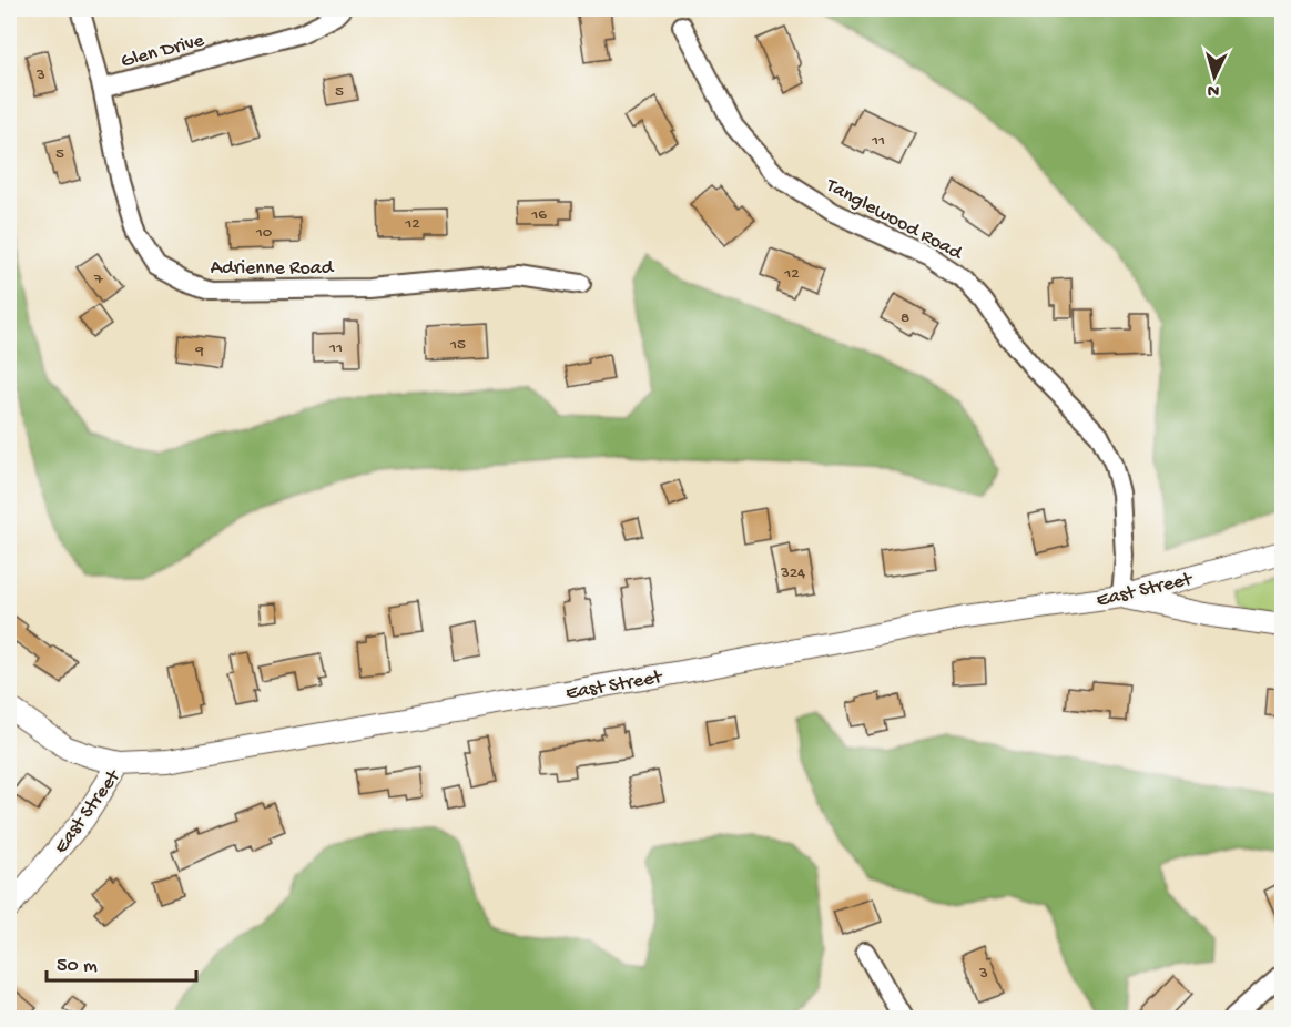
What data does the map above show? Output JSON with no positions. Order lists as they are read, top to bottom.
{
  "streets": {
    "street": [
      "Glen Drive",
      "Tanglewood Road",
      "Adrienne Road",
      "East Street"
    ]
  },
  "crossings": [
    ["Glen Drive", "Adrienne Road"],
    ["Tanglewood Road", "East Street"]
  ],
  "house_numbers": [
    "3",
    "5",
    "11",
    "5",
    "16",
    "12",
    "10",
    "12",
    "7",
    "8",
    "15",
    "11",
    "9",
    "324",
    "3"
  ],
  "scale_bar": "50 m",
  "north": "bottom"
}
